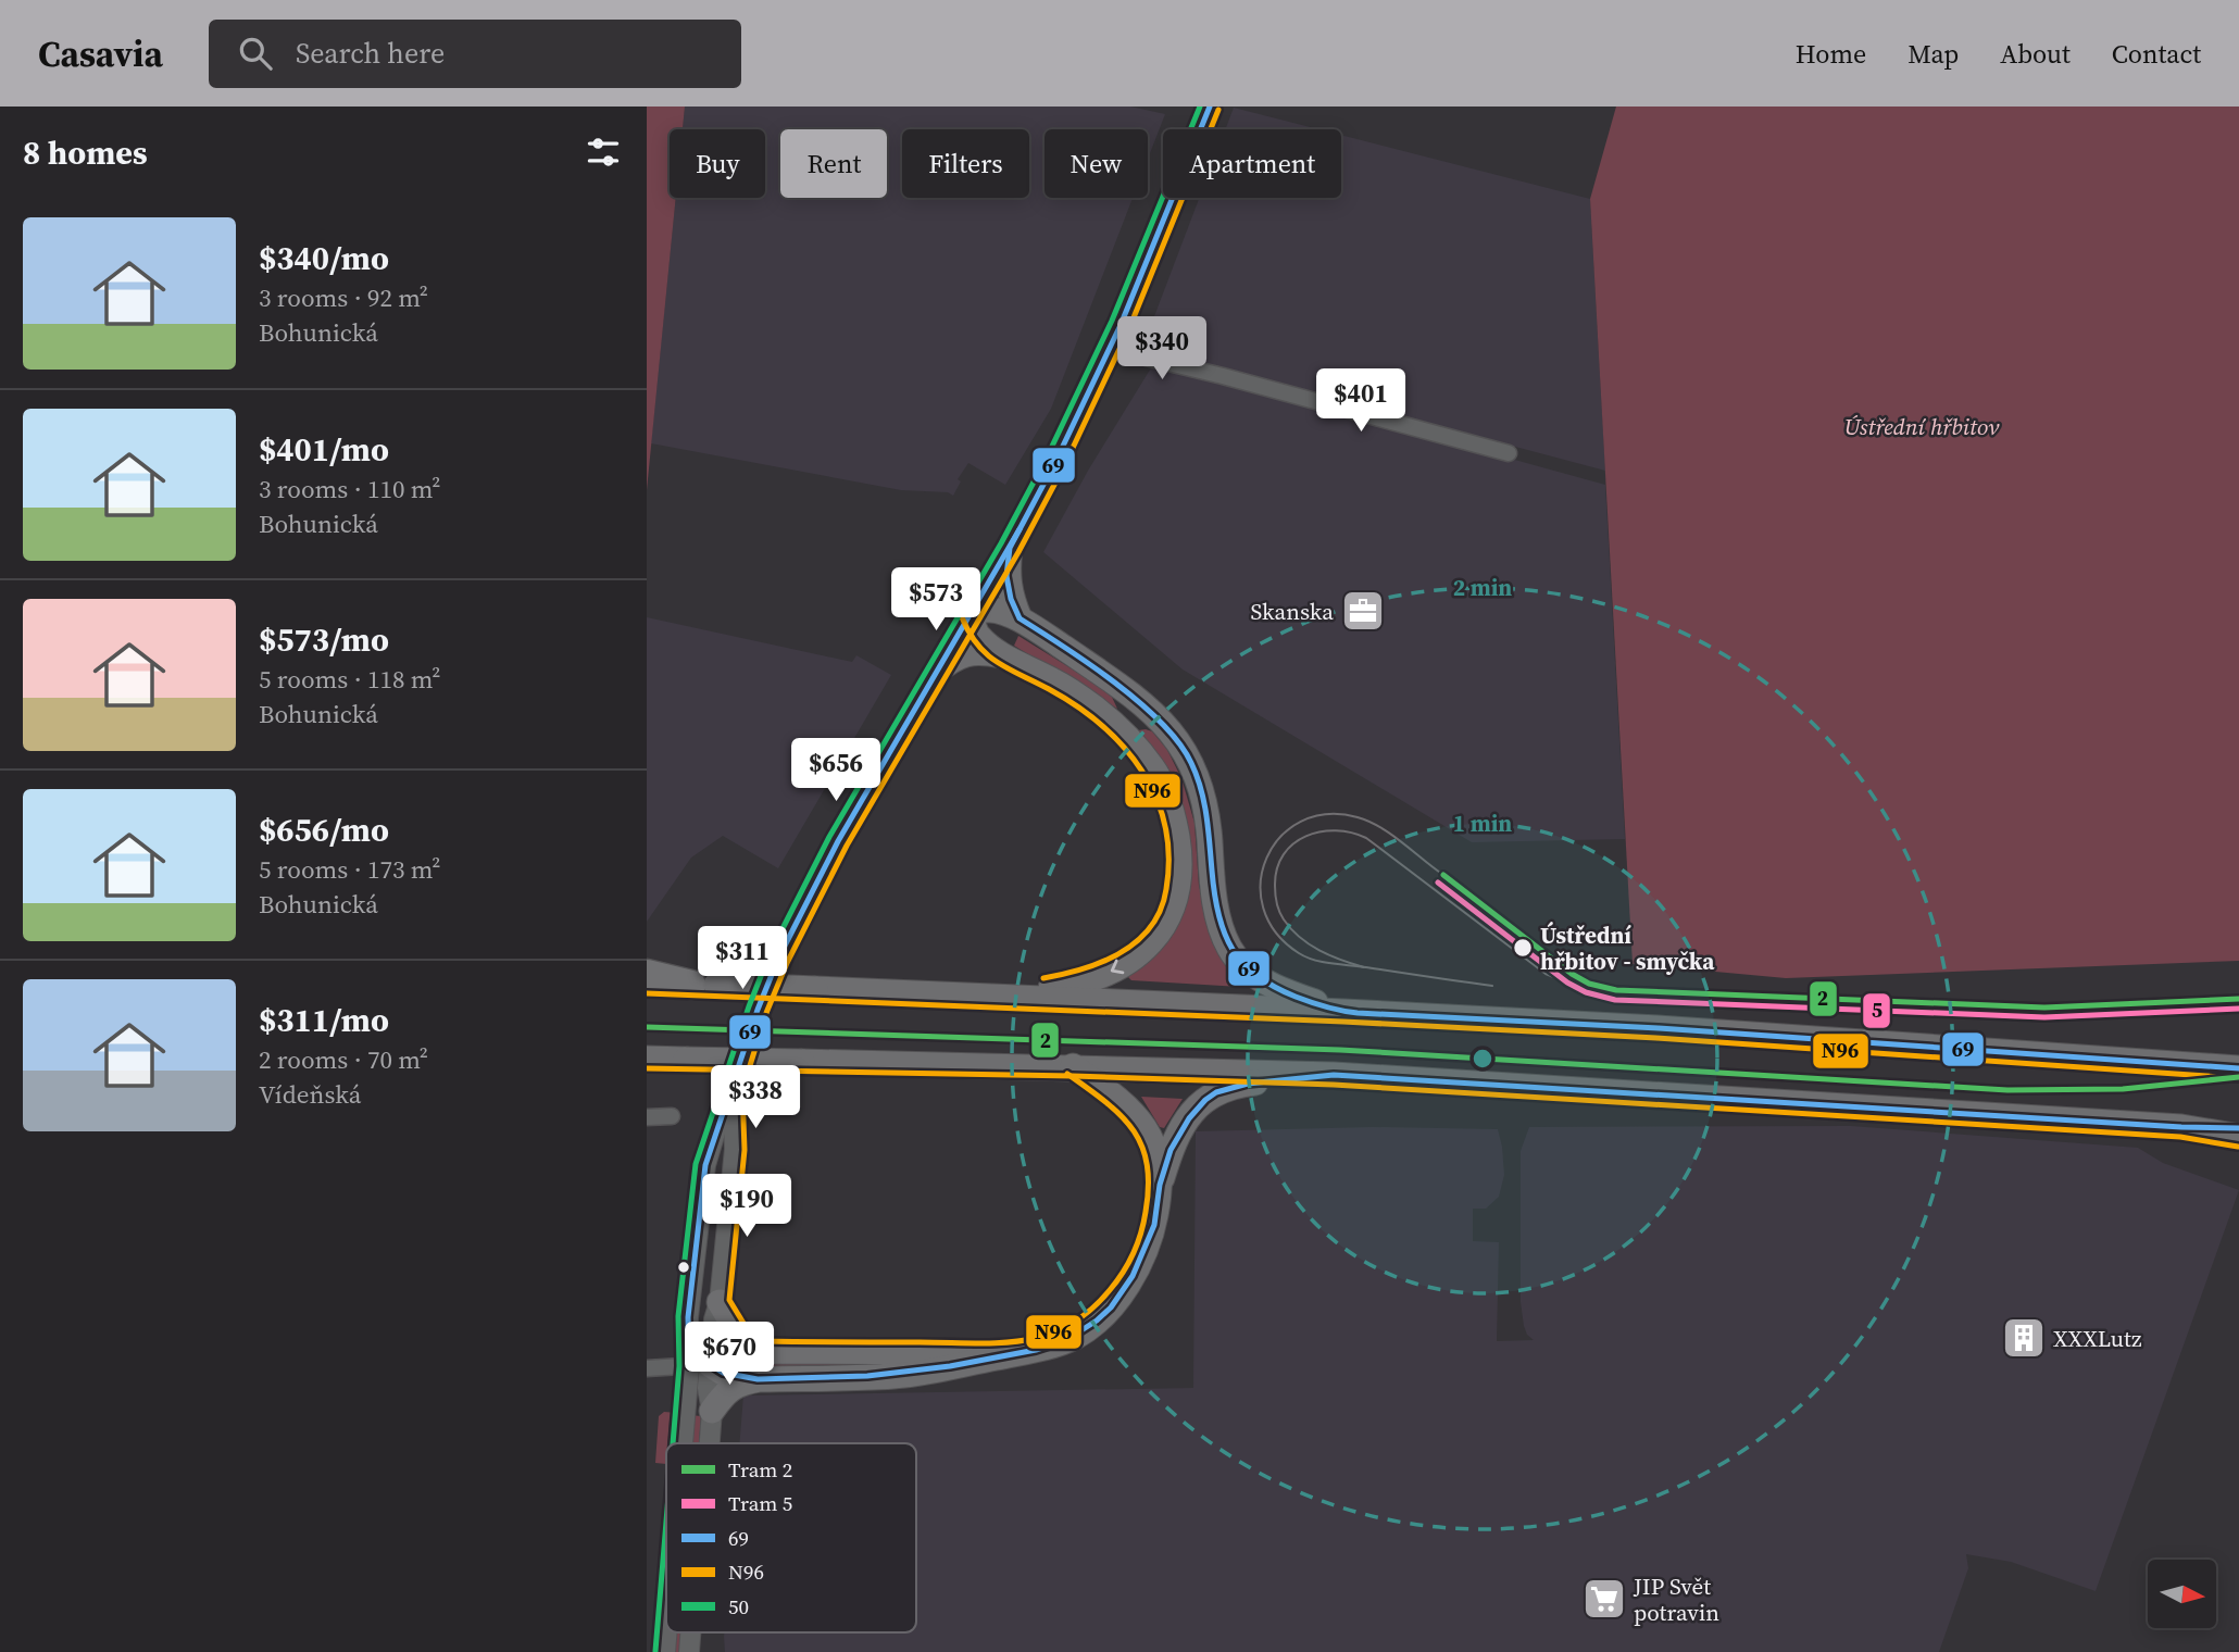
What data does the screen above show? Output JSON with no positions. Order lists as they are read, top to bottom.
{
  "parks": ["Ústřední hřbitov"],
  "places": {
    "office": ["Skanska"],
    "other": ["Ústřední hřbitov - smyčka"],
    "building": ["XXXLutz"],
    "supermarket": ["JIP Svět potravin"]
  },
  "lines": [
    "transit line 69",
    "transit line 50",
    "transit line N96",
    "tram line 2",
    "tram line 5"
  ],
  "legend": [
    "Tram 2",
    "Tram 5",
    "69",
    "N96",
    "50"
  ],
  "north": "right",
  "page": {
    "header": "Casavia",
    "search": "Search here",
    "nav": [
      "Home",
      "Map",
      "About",
      "Contact"
    ],
    "heading": "8 homes",
    "chip": [
      "Buy",
      "Rent",
      "Filters",
      "New",
      "Apartment"
    ],
    "list": [
      {
        "name": "$340/mo",
        "note": "3 rooms · 92 m² · Bohunická"
      },
      {
        "name": "$401/mo",
        "note": "3 rooms · 110 m² · Bohunická"
      },
      {
        "name": "$573/mo",
        "note": "5 rooms · 118 m² · Bohunická"
      },
      {
        "name": "$656/mo",
        "note": "5 rooms · 173 m² · Bohunická"
      },
      {
        "name": "$311/mo",
        "note": "2 rooms · 70 m² · Vídeňská"
      }
    ],
    "price": [
      "$340",
      "$401",
      "$573",
      "$656",
      "$311",
      "$338",
      "$190",
      "$670"
    ]
  },
  "rings": ["2 min", "1 min"]
}
